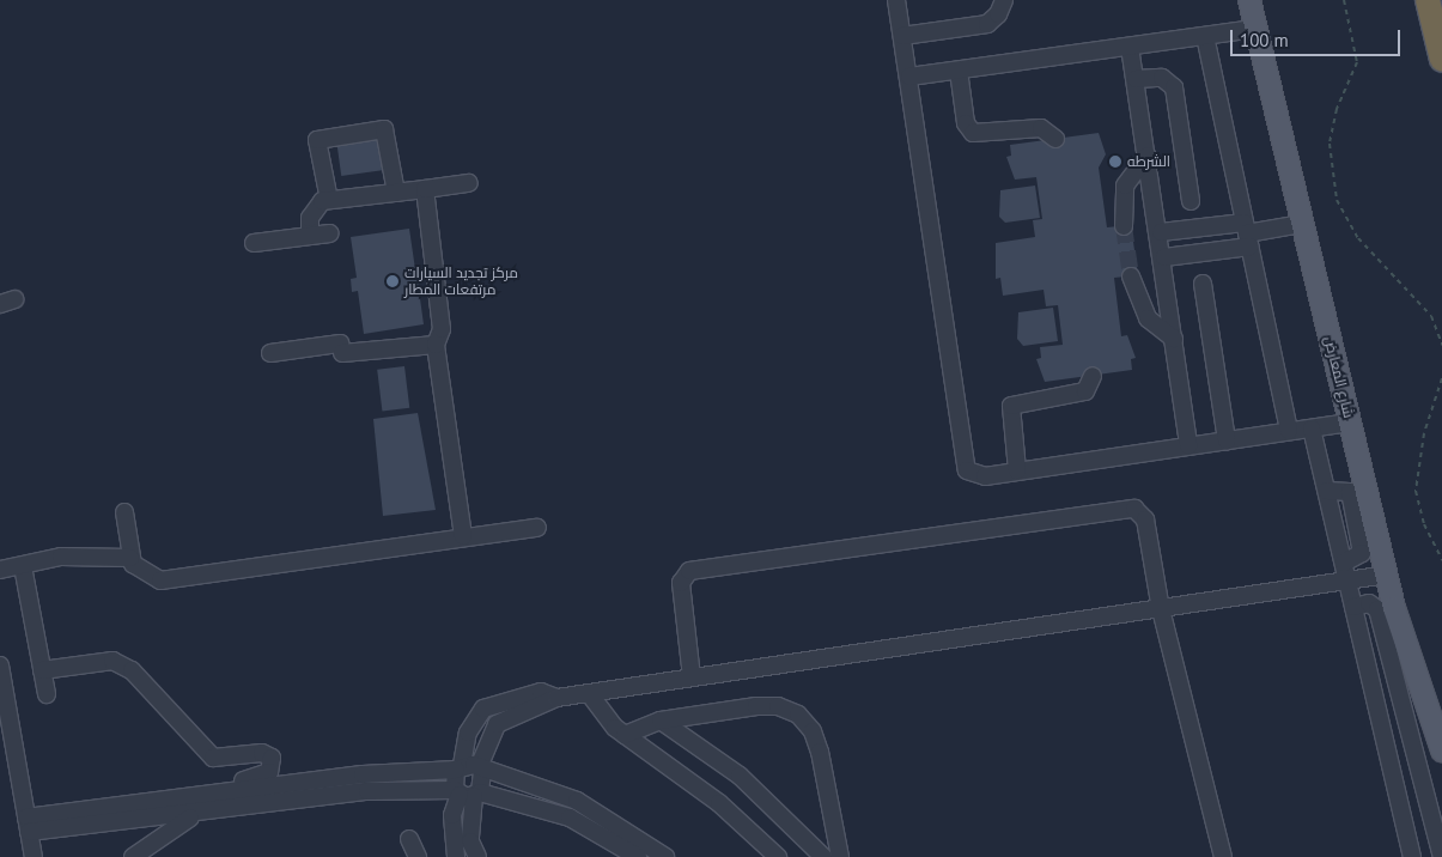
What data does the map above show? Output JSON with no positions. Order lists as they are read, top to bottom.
{
  "streets": {
    "main road": ["شارع المعارض"]
  },
  "places": ["الشرطه", "مركز تجديد السيارات مرتفعات المطار"],
  "scale_bar": "100 m"
}
